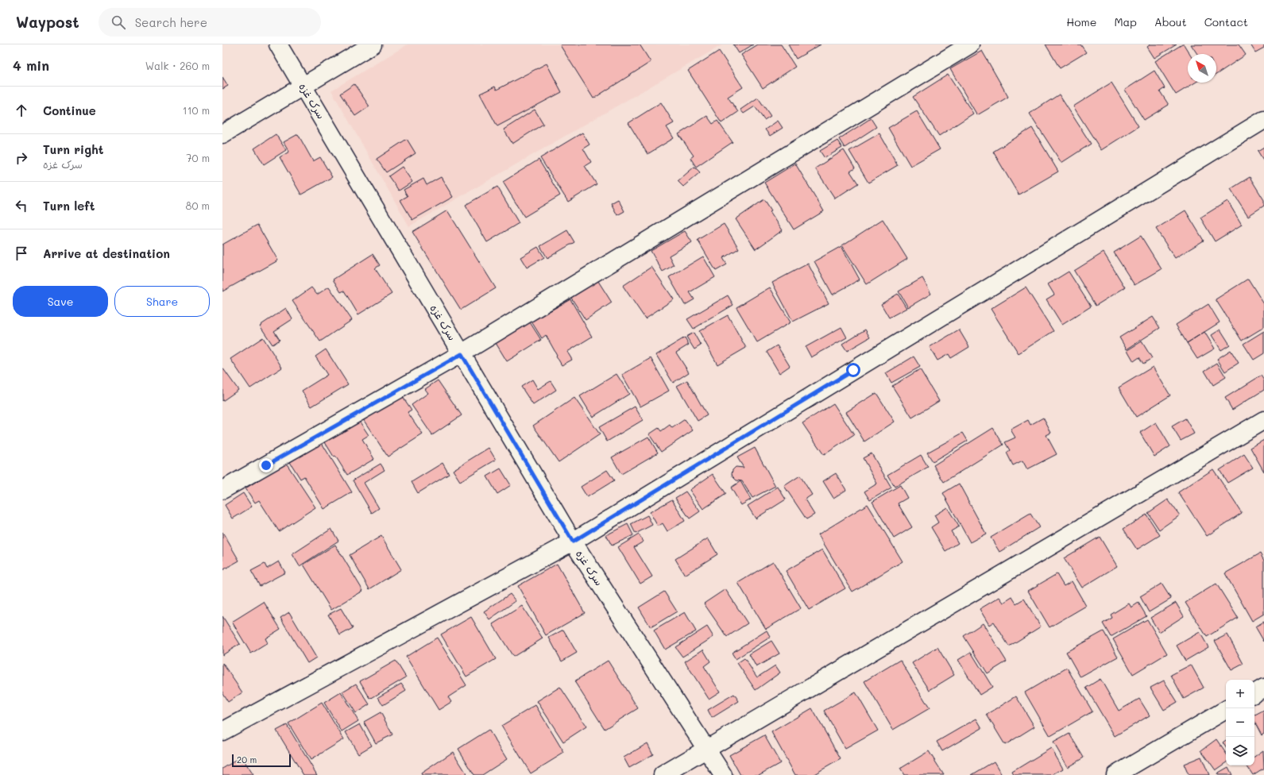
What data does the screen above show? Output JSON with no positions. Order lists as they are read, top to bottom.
{
  "streets": {
    "street": ["سرک غزه"]
  },
  "scale_bar": "20 m",
  "north": "top left",
  "page": {
    "header": "Waypost",
    "search": "Search here",
    "nav": [
      "Home",
      "Map",
      "About",
      "Contact"
    ],
    "heading": ["4 min", "Walk · 260 m"],
    "list": [
      ["Continue", "110 m"],
      ["Turn right", "سرک غزه", "70 m"],
      ["Turn left", "80 m"],
      "Arrive at destination"
    ],
    "buttons": ["Save", "Share"],
    "map_buttons": ["+", "−"],
    "scale": "20 m"
  }
}
